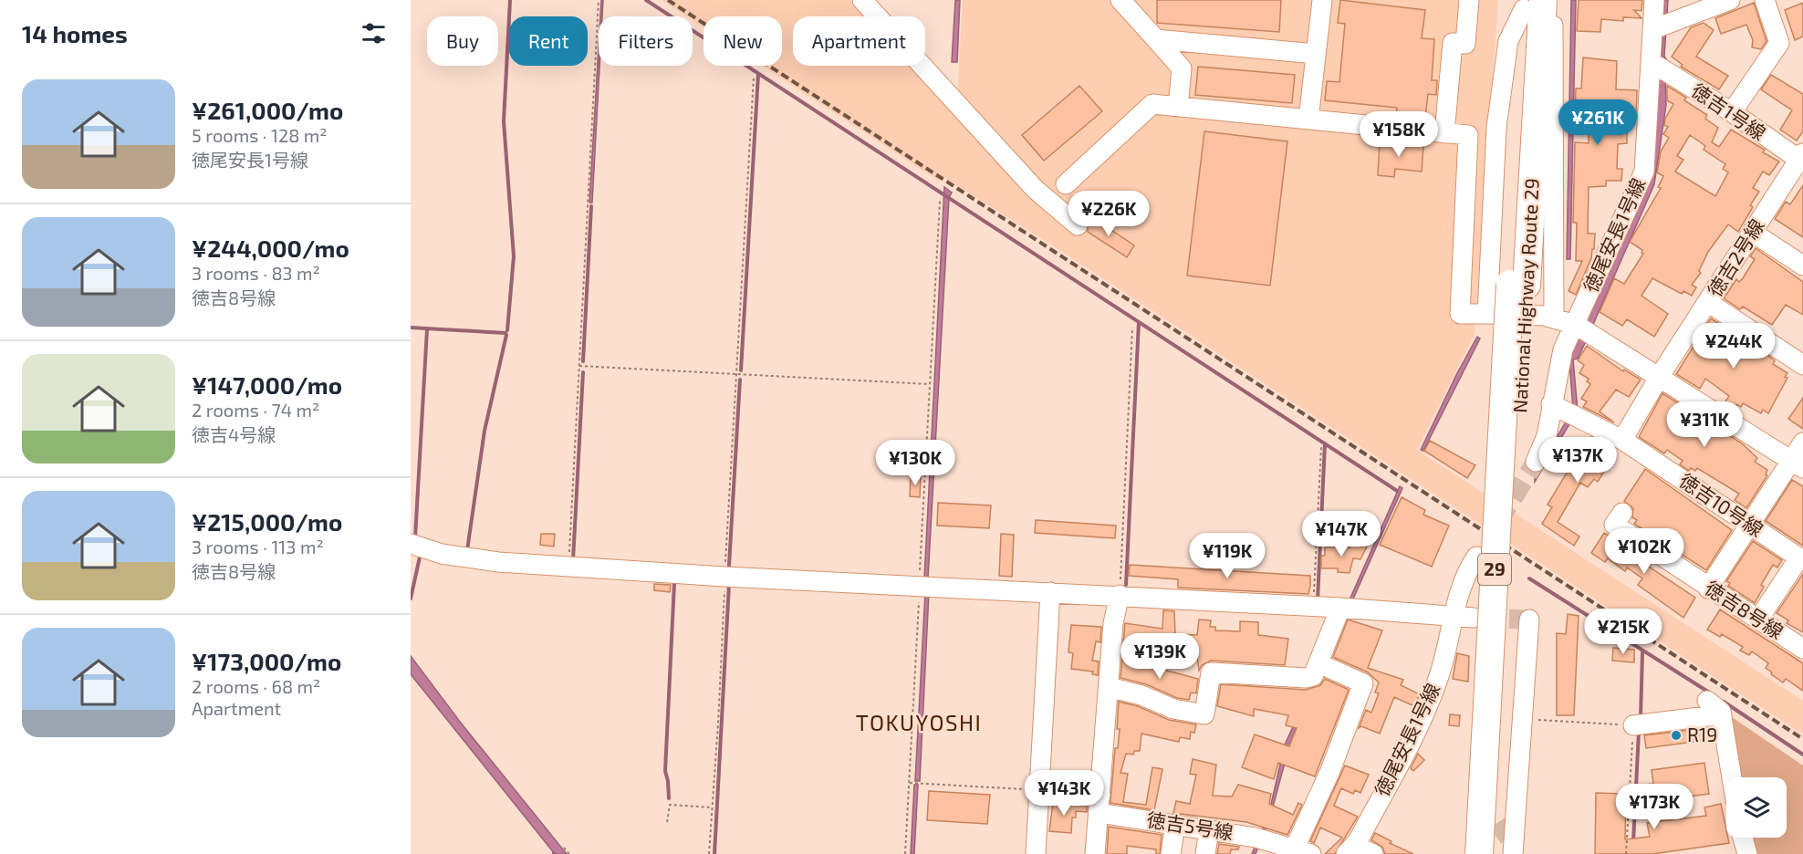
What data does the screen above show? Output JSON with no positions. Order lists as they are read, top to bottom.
{
  "streets": {
    "highway": ["National Highway Route 29", "29"],
    "street": [
      "徳吉1号線",
      "徳尾安長1号線",
      "徳吉2号線",
      "徳吉10号線",
      "徳吉8号線",
      "徳吉5号線"
    ]
  },
  "crossings": [
    ["徳吉1号線", "徳尾安長1号線"],
    ["徳吉1号線", "徳吉2号線"],
    ["徳尾安長1号線", "徳吉10号線"],
    ["徳吉2号線", "徳吉10号線"]
  ],
  "districts": ["TOKUYOSHI"],
  "places": ["R19"],
  "page": {
    "heading": "14 homes",
    "chip": [
      "Buy",
      "Rent",
      "Filters",
      "New",
      "Apartment"
    ],
    "list": [
      {
        "name": "¥261,000/mo",
        "note": "5 rooms · 128 m² · 徳尾安長1号線"
      },
      {
        "name": "¥244,000/mo",
        "note": "3 rooms · 83 m² · 徳吉8号線"
      },
      {
        "name": "¥147,000/mo",
        "note": "2 rooms · 74 m² · 徳吉4号線"
      },
      {
        "name": "¥215,000/mo",
        "note": "3 rooms · 113 m² · 徳吉8号線"
      },
      {
        "name": "¥173,000/mo",
        "note": "2 rooms · 68 m² · Apartment"
      }
    ],
    "price": [
      "¥261K",
      "¥158K",
      "¥226K",
      "¥244K",
      "¥311K",
      "¥137K",
      "¥130K",
      "¥147K",
      "¥102K",
      "¥119K",
      "¥215K",
      "¥139K",
      "¥143K",
      "¥173K"
    ]
  }
}
